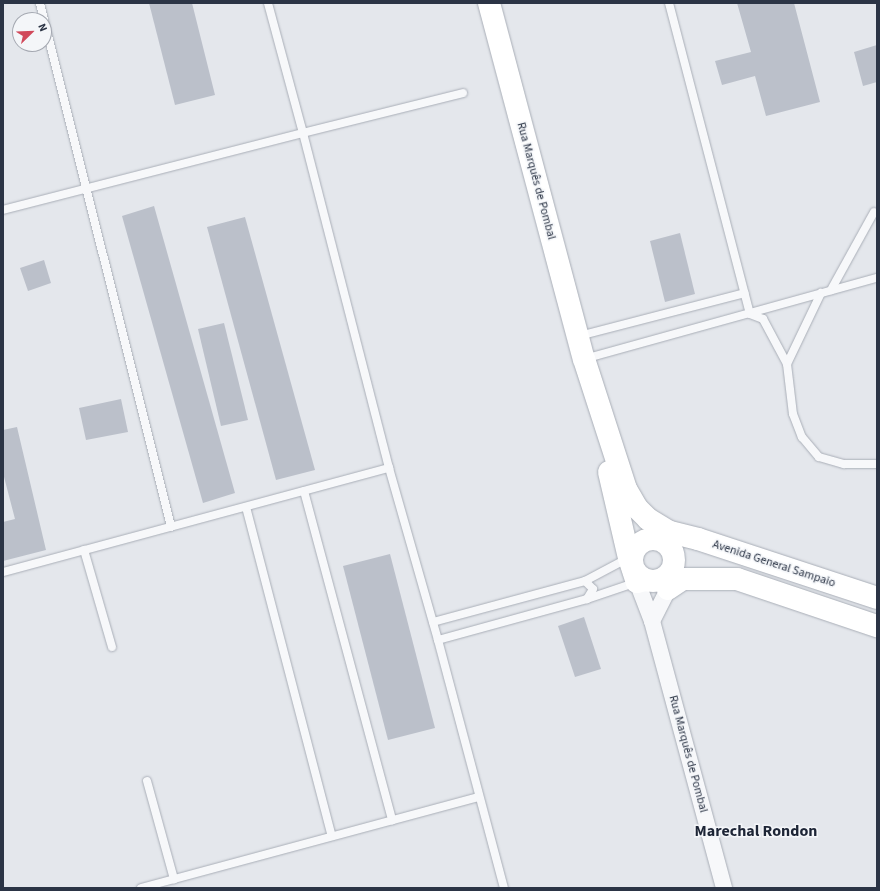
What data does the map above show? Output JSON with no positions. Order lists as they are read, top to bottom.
{
  "streets": {
    "street": ["Rua Marquês de Pombal", "Avenida General Sampaio"]
  },
  "crossings": [
    ["Rua Marquês de Pombal", "Avenida General Sampaio"]
  ],
  "districts": ["Marechal Rondon"],
  "north": "top right"
}
